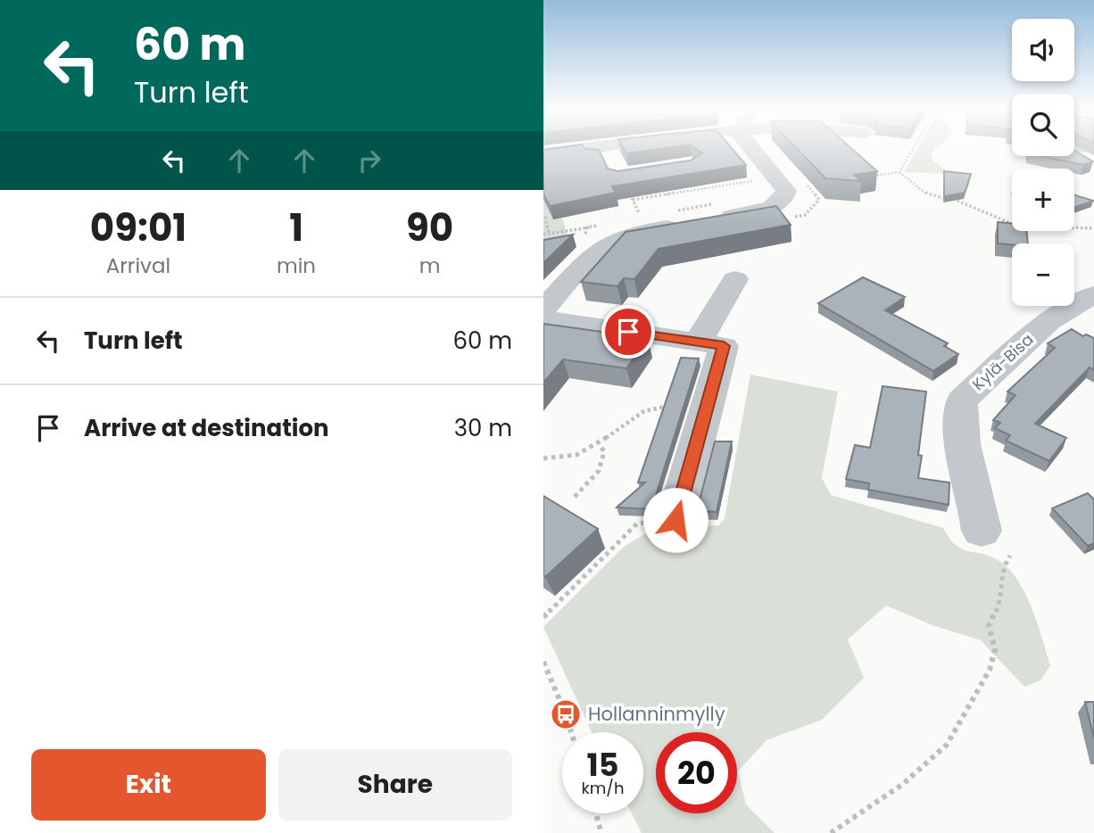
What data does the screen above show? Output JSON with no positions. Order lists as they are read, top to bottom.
{
  "streets": {
    "street": ["Kylä-Bisa"]
  },
  "places": {
    "bus stop": ["Hollanninmylly"]
  },
  "page": {
    "turn": ["60 m", "Turn left"],
    "map_buttons": ["+", "−"],
    "eta": [
      "09:01",
      "Arrival",
      "1",
      "min",
      "90",
      "m"
    ],
    "list": [
      {
        "name": "Turn left",
        "value": "60 m"
      },
      {
        "name": "Arrive at destination",
        "value": "30 m"
      }
    ],
    "speed": "15 km/h",
    "limit": "20",
    "buttons": ["Exit", "Share"]
  }
}
